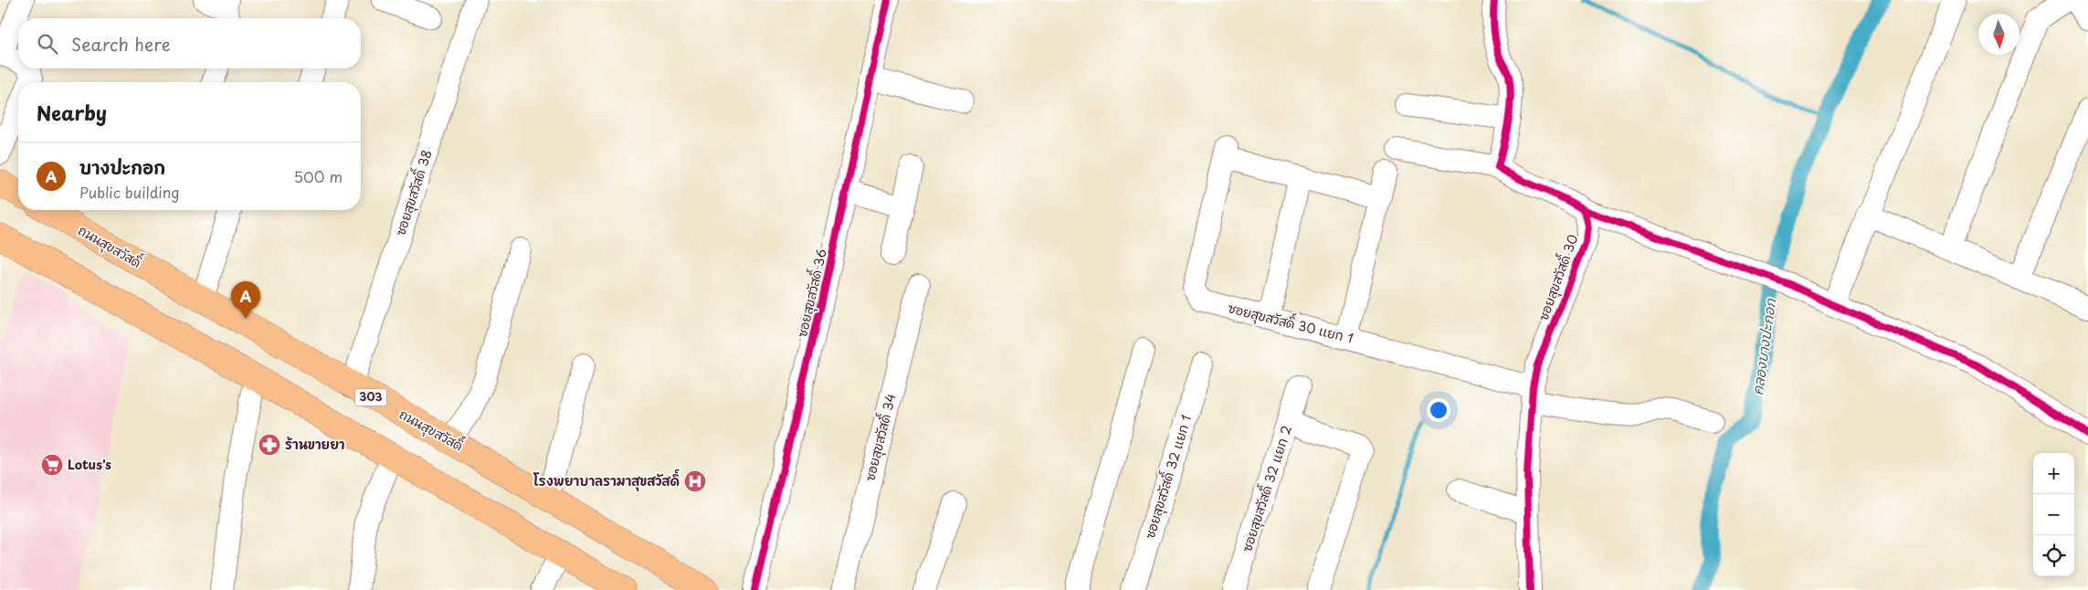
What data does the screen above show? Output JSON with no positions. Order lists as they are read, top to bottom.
{
  "streets": {
    "main road": ["ถนนสุขสวัสดิ์", "303"],
    "street": [
      "ซอยสุขสวัสดิ์ 38",
      "ซอยสุขสวัสดิ์ 30",
      "ซอยสุขสวัสดิ์ 36",
      "ซอยสุขสวัสดิ์ 30 แยก 1",
      "ซอยสุขสวัสดิ์ 34",
      "ซอยสุขสวัสดิ์ 32 แยก 1",
      "ซอยสุขสวัสดิ์ 32 แยก 2"
    ]
  },
  "crossings": [
    ["ซอยสุขสวัสดิ์ 38", "ถนนสุขสวัสดิ์"],
    ["ซอยสุขสวัสดิ์ 30", "ซอยสุขสวัสดิ์ 30 แยก 1"]
  ],
  "water": ["คลองบางปะกอก"],
  "places": {
    "pharmacy": ["ร้านขายยา"],
    "supermarket": ["Lotus's"],
    "hospital": ["โรงพยาบาลรามาสุขสวัสดิ์"]
  },
  "north": "bottom",
  "page": {
    "search": "Search here",
    "heading": "Nearby",
    "list": [
      {
        "mark": "A",
        "name": "บางปะกอก",
        "note": "Public building",
        "value": "500 m"
      }
    ],
    "pins": "A",
    "map_buttons": ["+", "−"]
  }
}
